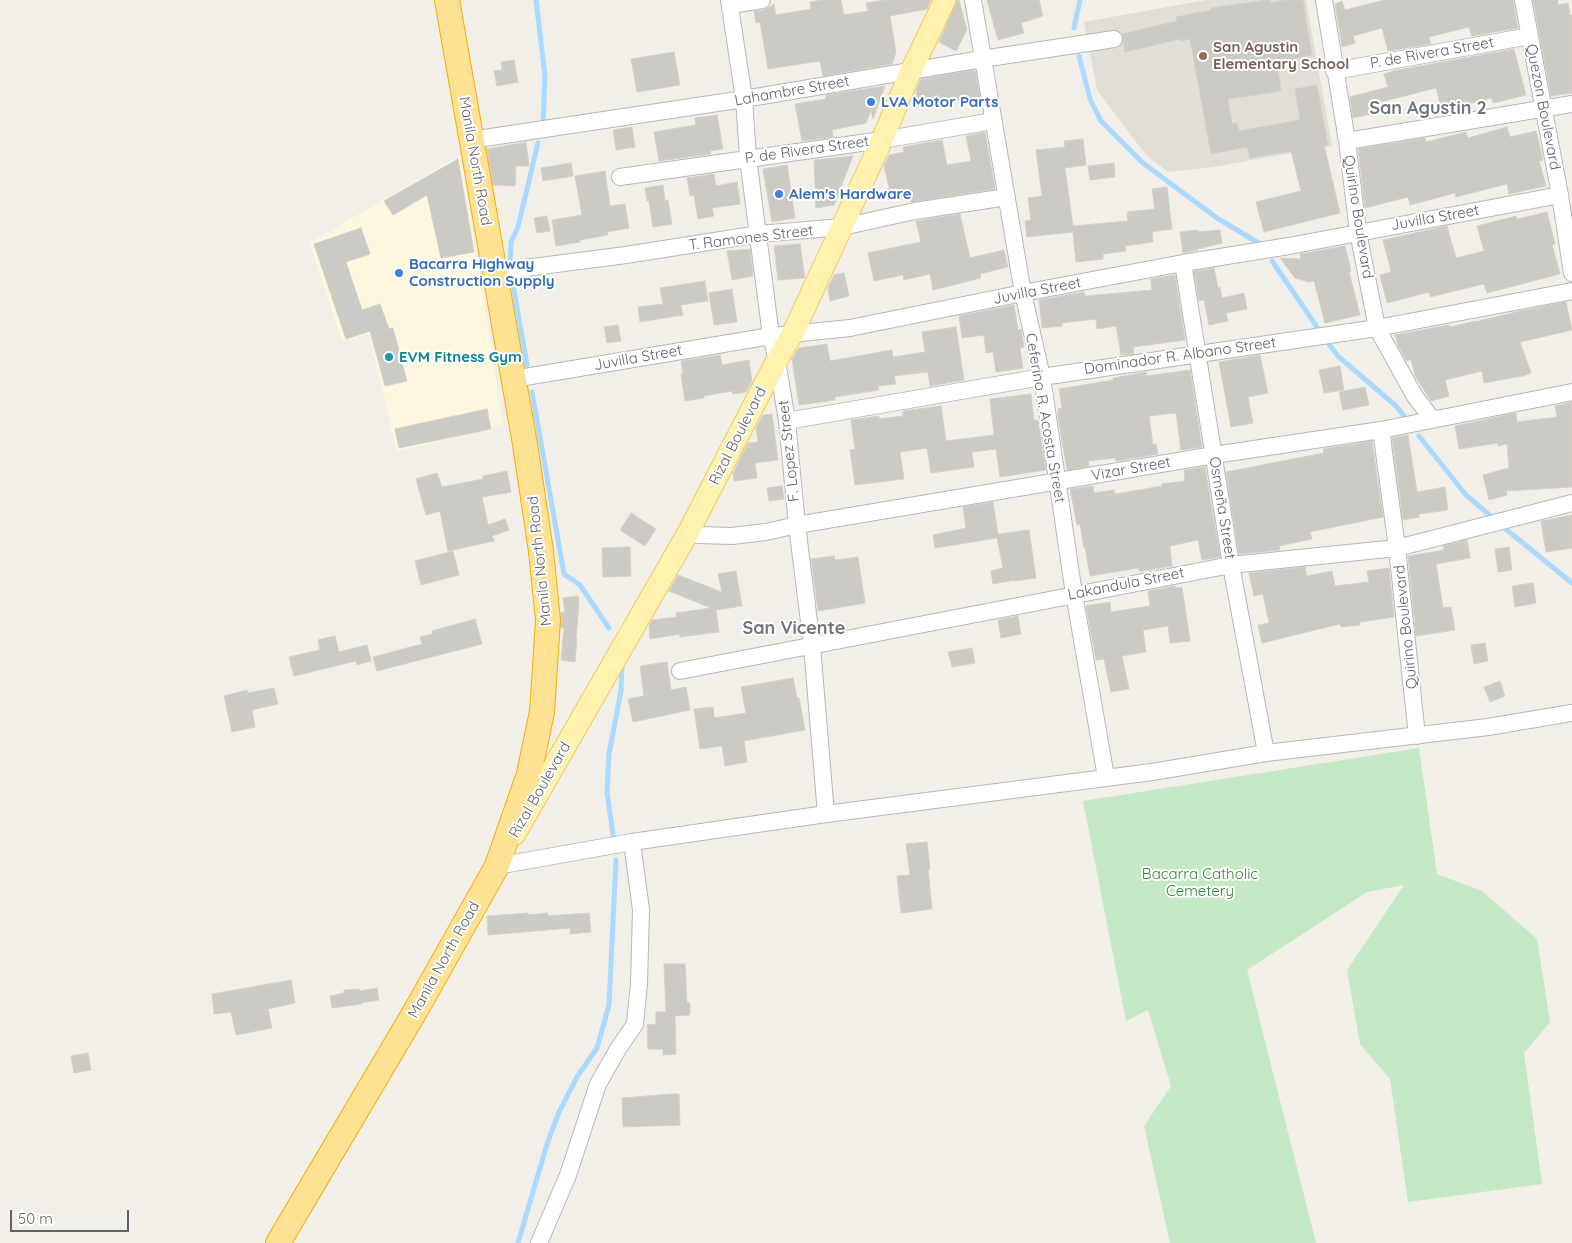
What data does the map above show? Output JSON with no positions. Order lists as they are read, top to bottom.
{
  "streets": {
    "highway": ["Manila North Road"],
    "main road": ["Rizal Boulevard"],
    "street": [
      "P. de Rivera Street",
      "Lahambre Street",
      "Quezon Boulevard",
      "Quirino Boulevard",
      "Juvilla Street",
      "T. Ramones Street",
      "Dominador R. Albano Street",
      "Ceferino R. Acosta Street",
      "F. Lopez Street",
      "Vizar Street",
      "Osmeña Street",
      "Lakandula Street"
    ]
  },
  "crossings": [
    ["P. de Rivera Street", "Quezon Boulevard"],
    ["P. de Rivera Street", "Quirino Boulevard"],
    ["P. de Rivera Street", "Ceferino R. Acosta Street"],
    ["P. de Rivera Street", "Rizal Boulevard"],
    ["P. de Rivera Street", "F. Lopez Street"],
    ["Lahambre Street", "Manila North Road"],
    ["Lahambre Street", "Ceferino R. Acosta Street"],
    ["Lahambre Street", "Rizal Boulevard"],
    ["Lahambre Street", "F. Lopez Street"],
    ["Quezon Boulevard", "Juvilla Street"],
    ["Manila North Road", "Juvilla Street"],
    ["Manila North Road", "T. Ramones Street"],
    ["Manila North Road", "Rizal Boulevard"],
    ["Quirino Boulevard", "Juvilla Street"],
    ["Quirino Boulevard", "Dominador R. Albano Street"],
    ["Quirino Boulevard", "Vizar Street"],
    ["Quirino Boulevard", "Lakandula Street"],
    ["Juvilla Street", "Ceferino R. Acosta Street"],
    ["Juvilla Street", "Rizal Boulevard"],
    ["Juvilla Street", "F. Lopez Street"],
    ["Juvilla Street", "Osmeña Street"],
    ["T. Ramones Street", "Ceferino R. Acosta Street"],
    ["T. Ramones Street", "Rizal Boulevard"],
    ["T. Ramones Street", "F. Lopez Street"],
    ["Dominador R. Albano Street", "Ceferino R. Acosta Street"],
    ["Dominador R. Albano Street", "F. Lopez Street"],
    ["Dominador R. Albano Street", "Osmeña Street"],
    ["Ceferino R. Acosta Street", "Vizar Street"],
    ["Ceferino R. Acosta Street", "Lakandula Street"],
    ["Rizal Boulevard", "F. Lopez Street"],
    ["Rizal Boulevard", "Vizar Street"],
    ["F. Lopez Street", "Vizar Street"],
    ["F. Lopez Street", "Lakandula Street"],
    ["Vizar Street", "Osmeña Street"],
    ["Osmeña Street", "Lakandula Street"]
  ],
  "districts": ["San Agustin 2", "San Vicente"],
  "parks": ["Bacarra Catholic Cemetery"],
  "places": [
    "San Agustin Elementary School",
    "LVA Motor Parts",
    "Alem's Hardware",
    "Bacarra Highway Construction Supply",
    "EVM Fitness Gym"
  ],
  "scale_bar": "50 m"
}
